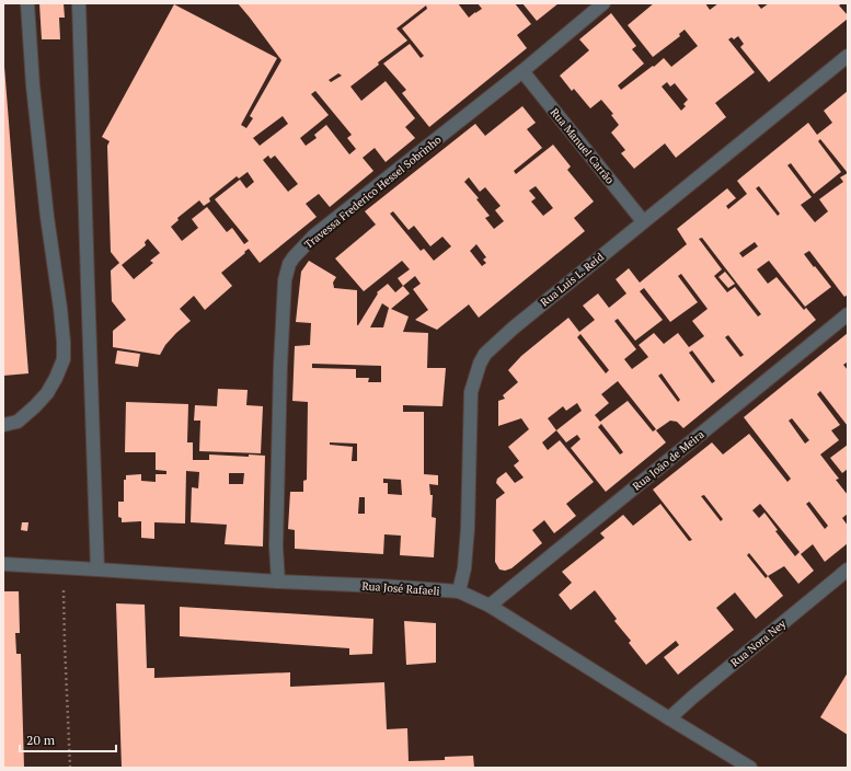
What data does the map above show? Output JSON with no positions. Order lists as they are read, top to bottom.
{
  "streets": {
    "street": [
      "Rua Manuel Carrão",
      "Travessa Frederico Hessel Sobrinho",
      "Rua Luis L. Reid",
      "Rua João de Meira",
      "Rua José Rafaeli",
      "Rua Nora Ney"
    ]
  },
  "crossings": [
    ["Rua Manuel Carrão", "Travessa Frederico Hessel Sobrinho"],
    ["Rua Manuel Carrão", "Rua Luis L. Reid"],
    ["Travessa Frederico Hessel Sobrinho", "Rua José Rafaeli"],
    ["Rua Luis L. Reid", "Rua José Rafaeli"],
    ["Rua João de Meira", "Rua José Rafaeli"],
    ["Rua José Rafaeli", "Rua Nora Ney"]
  ],
  "scale_bar": "20 m"
}
